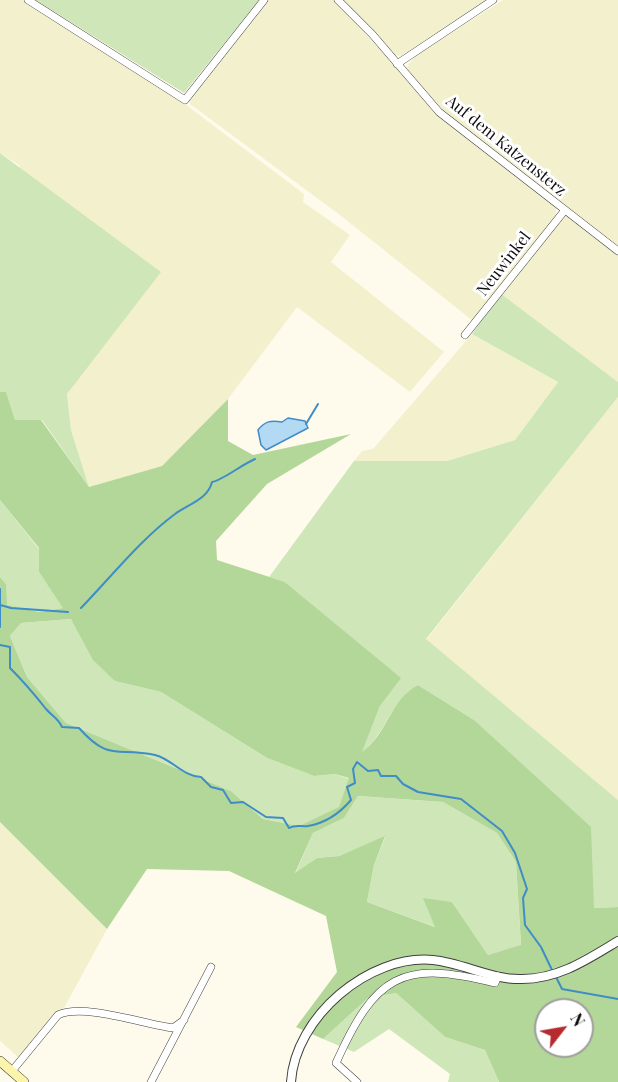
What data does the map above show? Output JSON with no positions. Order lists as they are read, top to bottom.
{
  "streets": {
    "street": ["Auf dem Katzensterz", "Neuwinkel"]
  },
  "crossings": [
    ["Auf dem Katzensterz", "Neuwinkel"]
  ],
  "north": "top right"
}
